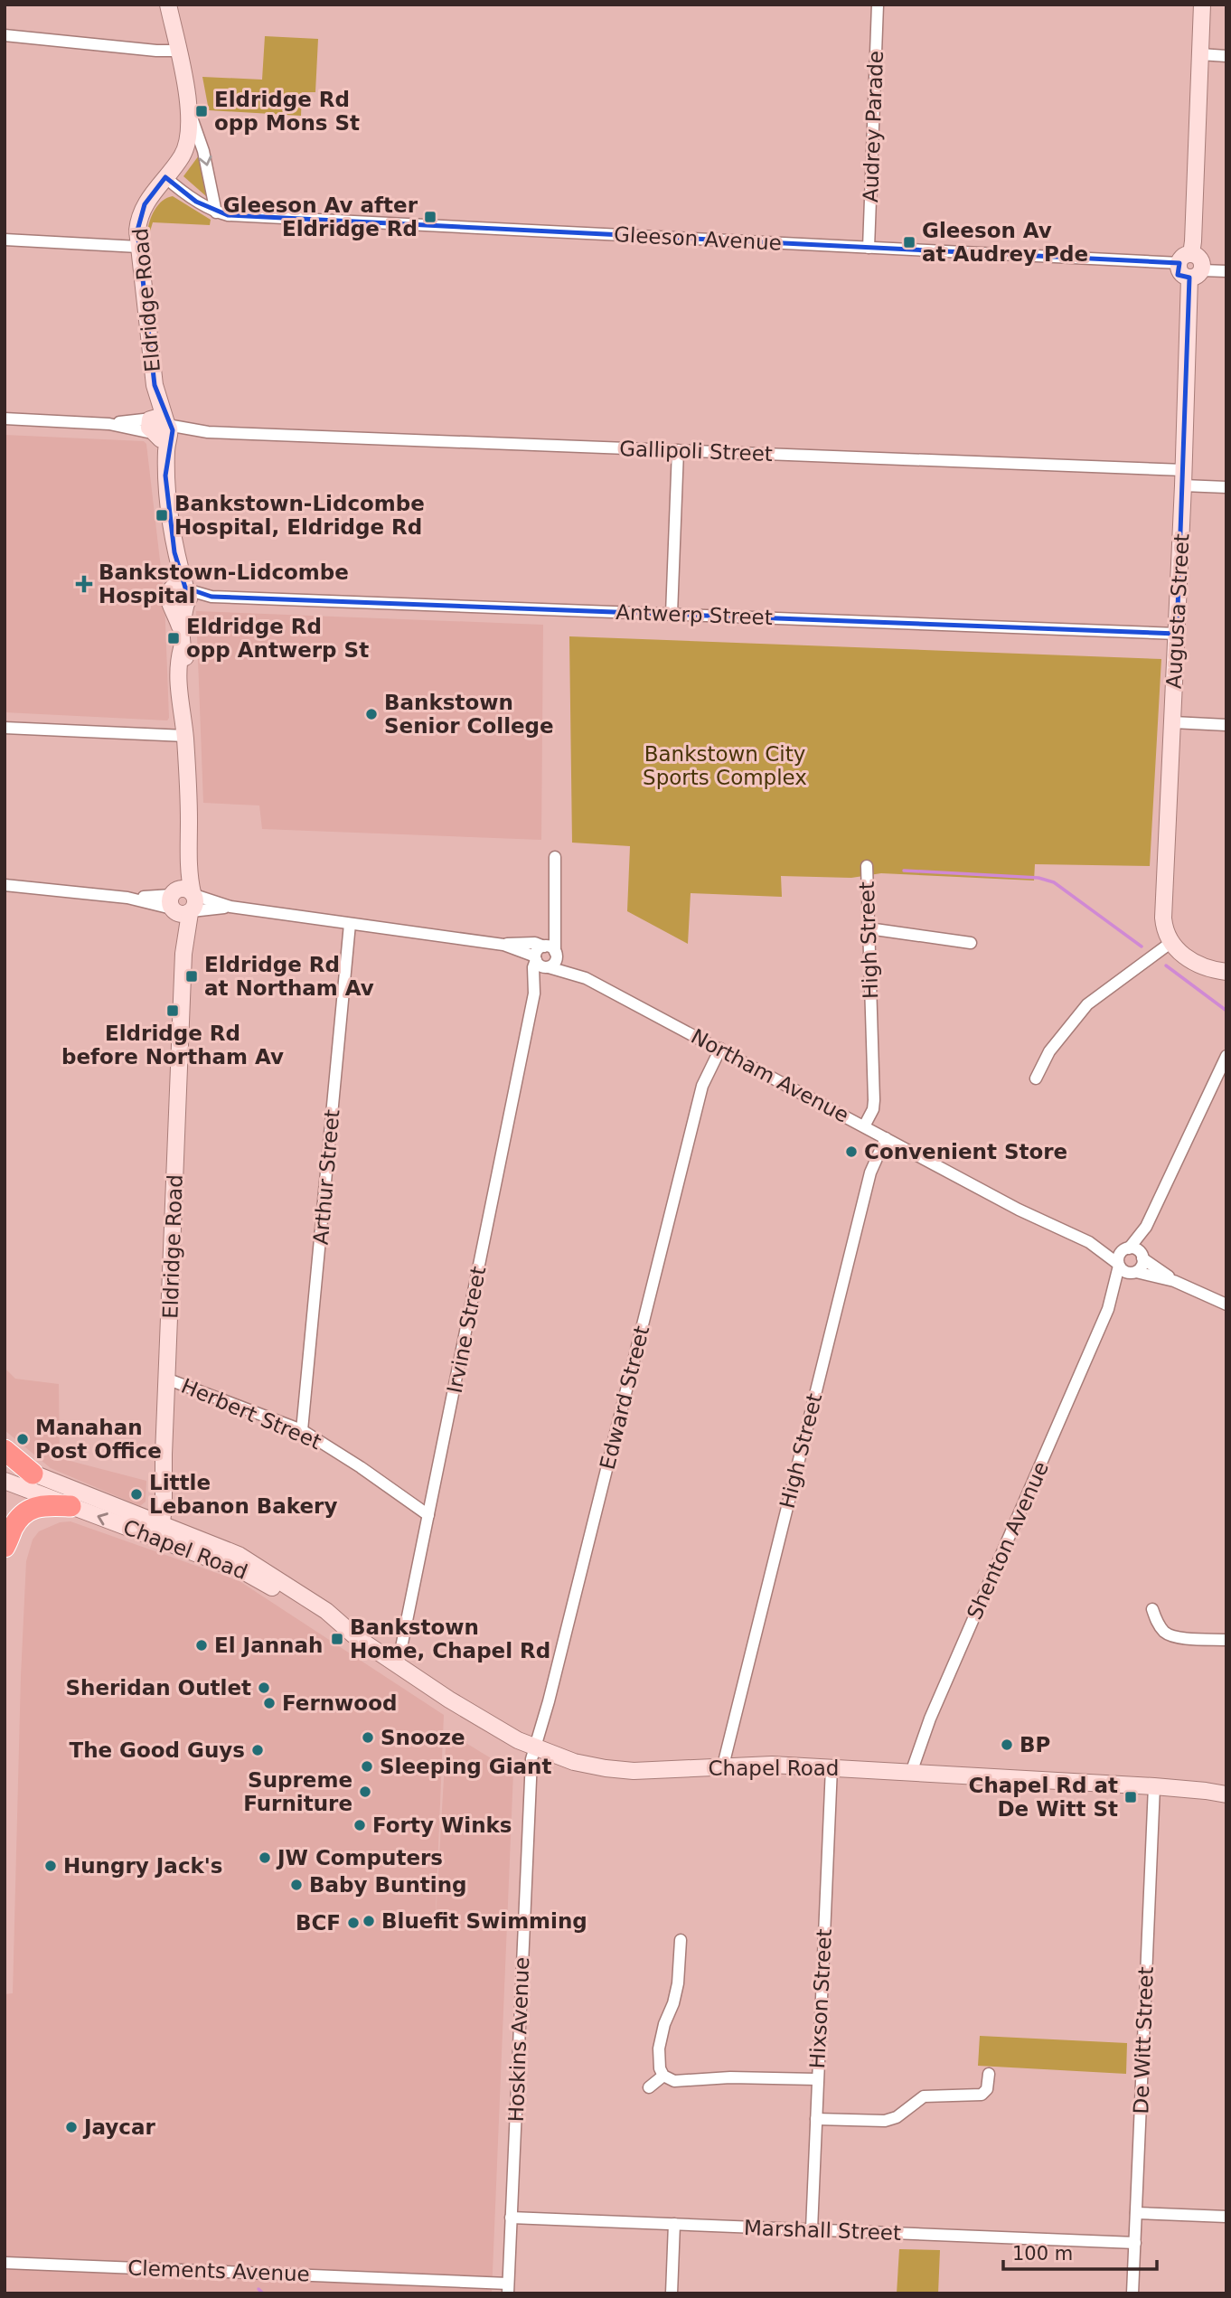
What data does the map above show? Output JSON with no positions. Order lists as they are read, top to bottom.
{
  "streets": {
    "street": [
      "Audrey Parade",
      "Gleeson Avenue",
      "Eldridge Road",
      "Gallipoli Street",
      "Augusta Street",
      "Antwerp Street",
      "High Street",
      "Northam Avenue",
      "Arthur Street",
      "Irvine Street",
      "Edward Street",
      "Herbert Street",
      "Shenton Avenue",
      "Chapel Road",
      "Hixson Street",
      "Hoskins Avenue",
      "De Witt Street",
      "Marshall Street",
      "Clements Avenue"
    ]
  },
  "crossings": [
    ["Audrey Parade", "Gleeson Avenue"],
    ["Gleeson Avenue", "Eldridge Road"],
    ["Eldridge Road", "Gallipoli Street"],
    ["Eldridge Road", "Antwerp Street"],
    ["Eldridge Road", "Herbert Street"],
    ["Eldridge Road", "Chapel Road"],
    ["Gallipoli Street", "Augusta Street"],
    ["Augusta Street", "Antwerp Street"],
    ["High Street", "Northam Avenue"],
    ["High Street", "Chapel Road"],
    ["Northam Avenue", "Irvine Street"],
    ["Northam Avenue", "Edward Street"],
    ["Northam Avenue", "Shenton Avenue"],
    ["Arthur Street", "Herbert Street"],
    ["Irvine Street", "Herbert Street"],
    ["Irvine Street", "Chapel Road"],
    ["Edward Street", "Chapel Road"],
    ["Edward Street", "Hoskins Avenue"],
    ["Shenton Avenue", "Chapel Road"],
    ["Chapel Road", "Hixson Street"],
    ["Chapel Road", "Hoskins Avenue"],
    ["Chapel Road", "De Witt Street"],
    ["Hixson Street", "Marshall Street"],
    ["Hoskins Avenue", "Marshall Street"],
    ["Hoskins Avenue", "Clements Avenue"],
    ["De Witt Street", "Marshall Street"]
  ],
  "parks": ["Bankstown City Sports Complex"],
  "places": {
    "transit": [
      "Eldridge Rd opp Mons St",
      "Gleeson Av after Eldridge Rd",
      "Gleeson Av at Audrey Pde",
      "Bankstown-Lidcombe Hospital, Eldridge Rd",
      "Eldridge Rd opp Antwerp St",
      "Eldridge Rd at Northam Av",
      "Eldridge Rd before Northam Av",
      "Bankstown Home, Chapel Rd",
      "Chapel Rd at De Witt St"
    ],
    "health": ["Bankstown-Lidcombe Hospital"],
    "other": [
      "Bankstown Senior College",
      "Convenient Store",
      "Manahan Post Office",
      "Little Lebanon Bakery",
      "El Jannah",
      "Sheridan Outlet",
      "Fernwood",
      "Snooze",
      "BP",
      "The Good Guys",
      "Sleeping Giant",
      "Supreme Furniture",
      "Forty Winks",
      "JW Computers",
      "Hungry Jack's",
      "Baby Bunting",
      "Bluefit Swimming",
      "BCF",
      "Jaycar"
    ]
  },
  "scale_bar": "100 m"
}
